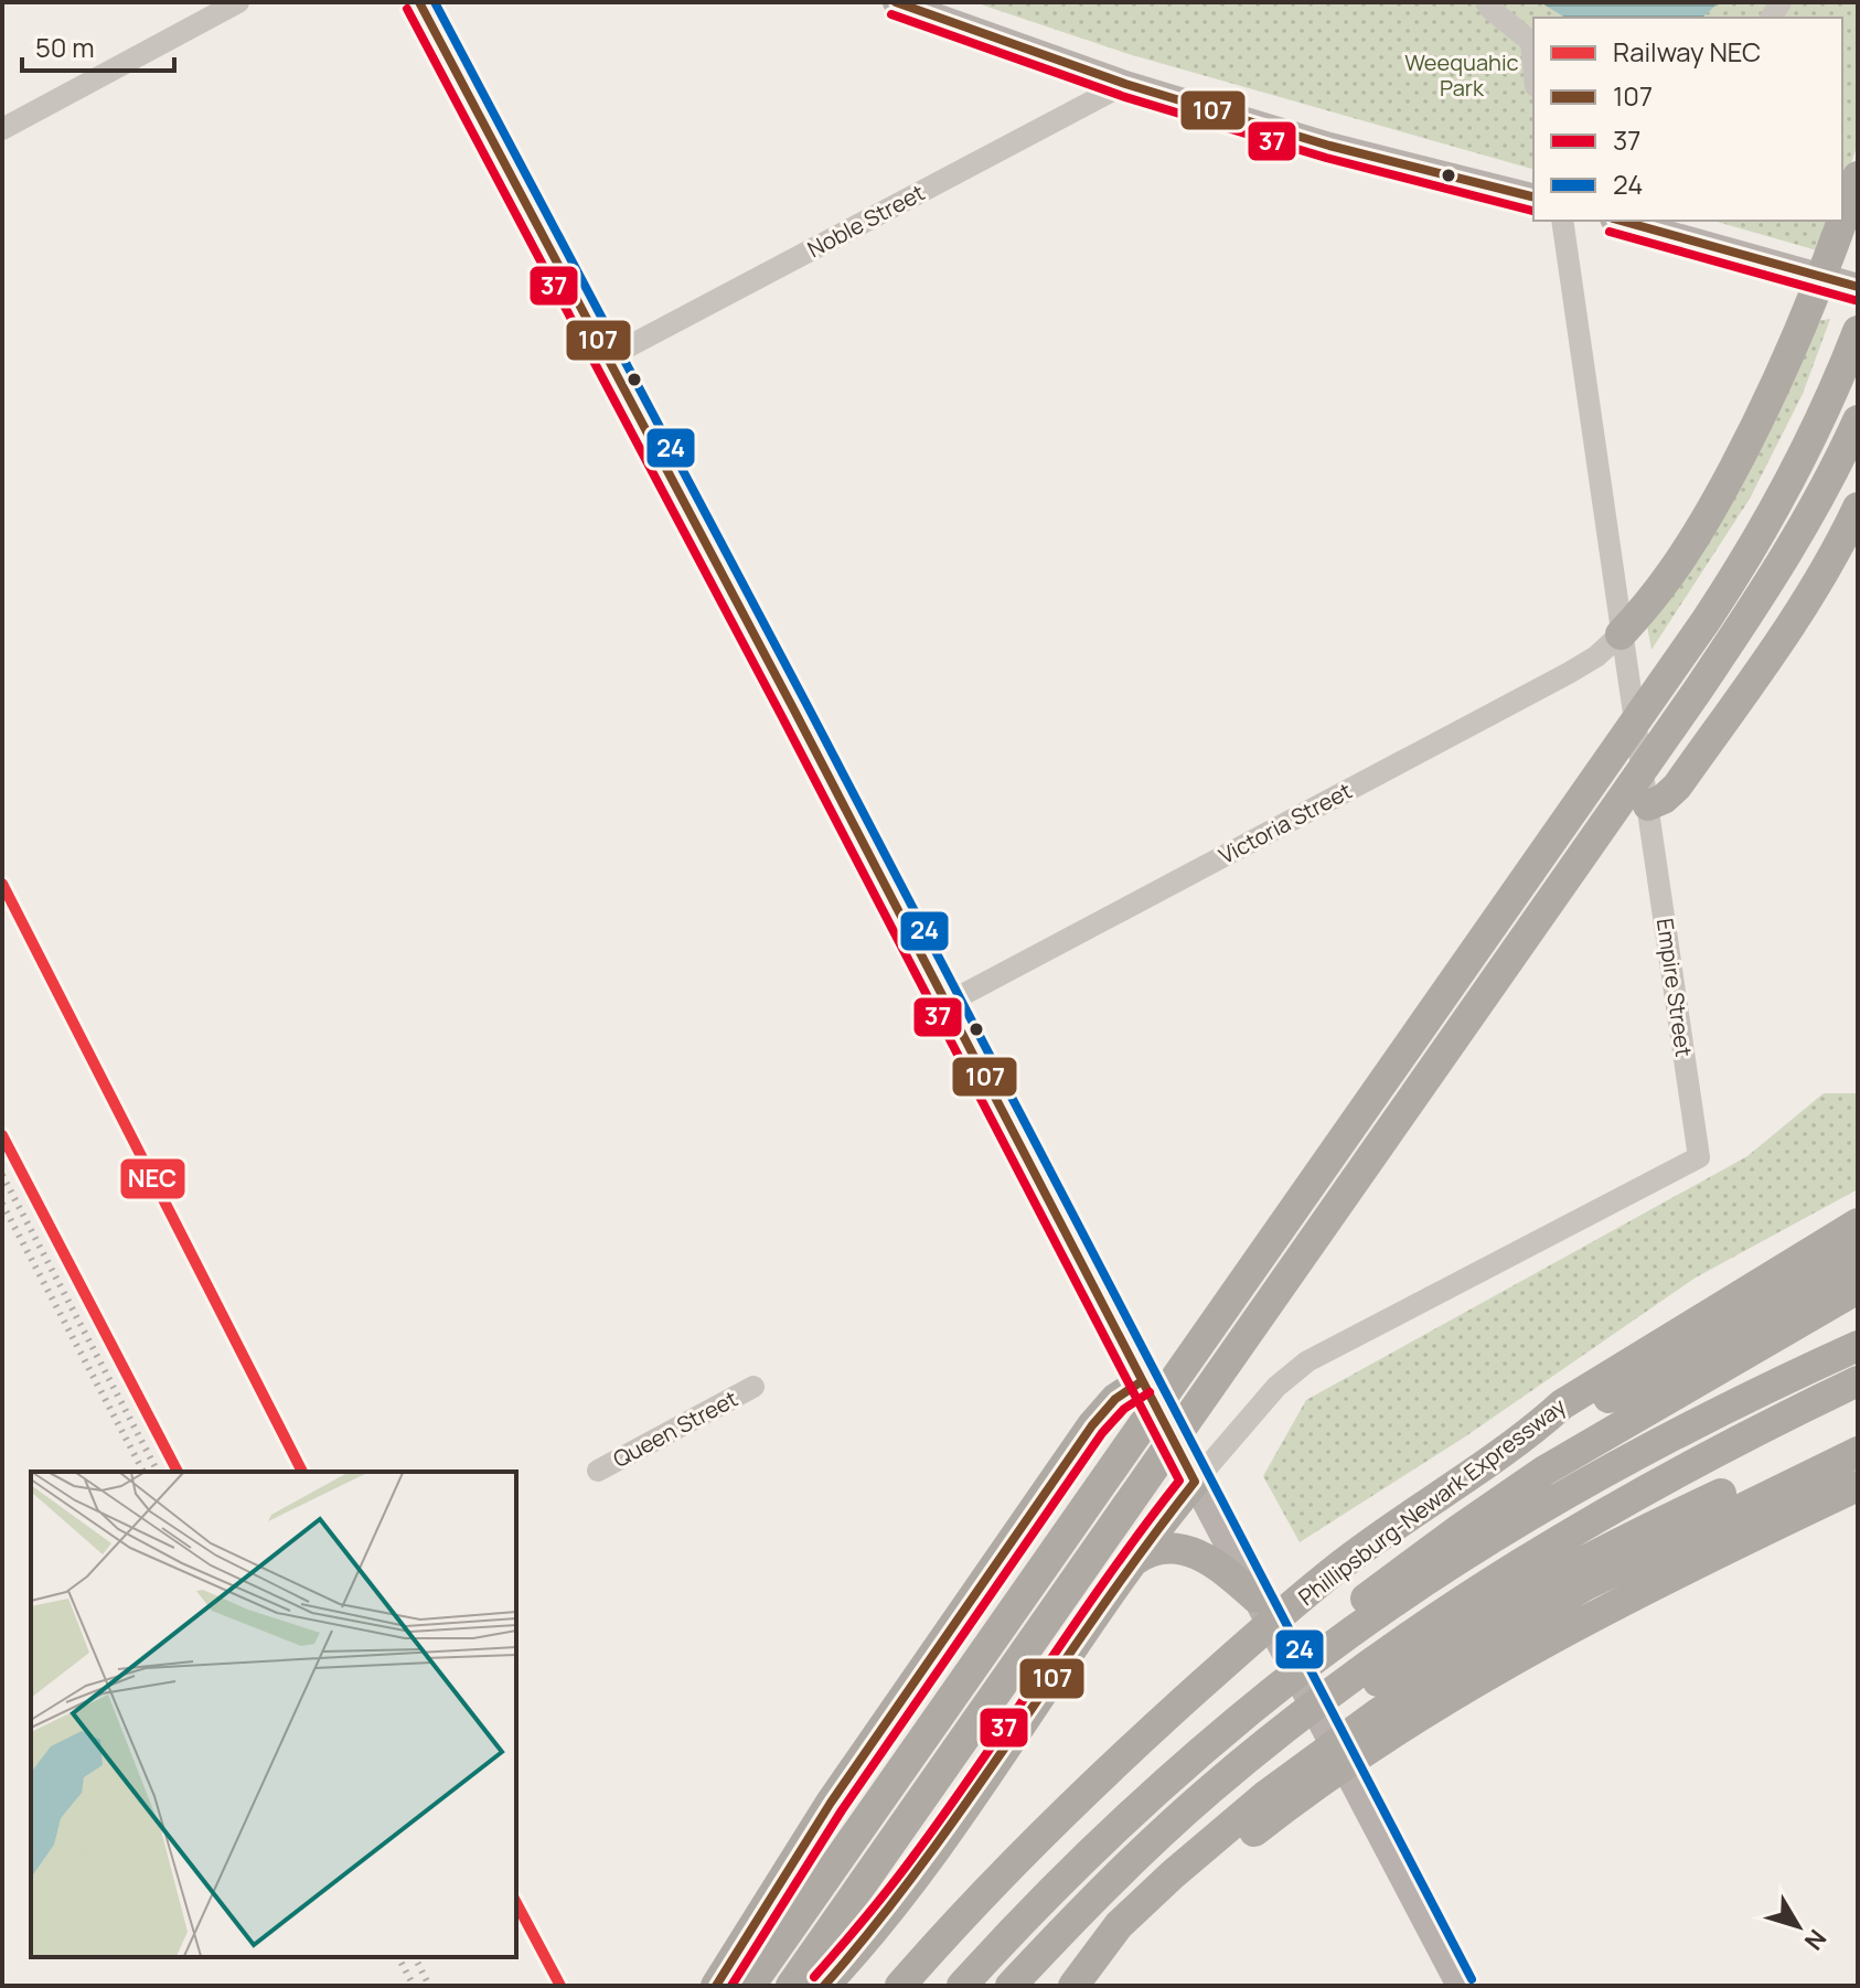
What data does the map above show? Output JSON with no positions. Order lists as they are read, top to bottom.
{
  "streets": {
    "highway": ["Phillipsburg-Newark Expressway"],
    "street": [
      "Noble Street",
      "Victoria Street",
      "Empire Street",
      "Queen Street"
    ]
  },
  "crossings": [
    ["Victoria Street", "Empire Street"]
  ],
  "parks": ["Weequahic Park"],
  "lines": [
    "transit line 107",
    "transit line 24",
    "transit line 37",
    "rail line NEC"
  ],
  "legend": [
    "Railway NEC",
    "107",
    "37",
    "24"
  ],
  "scale_bar": "50 m",
  "north": "bottom right"
}
